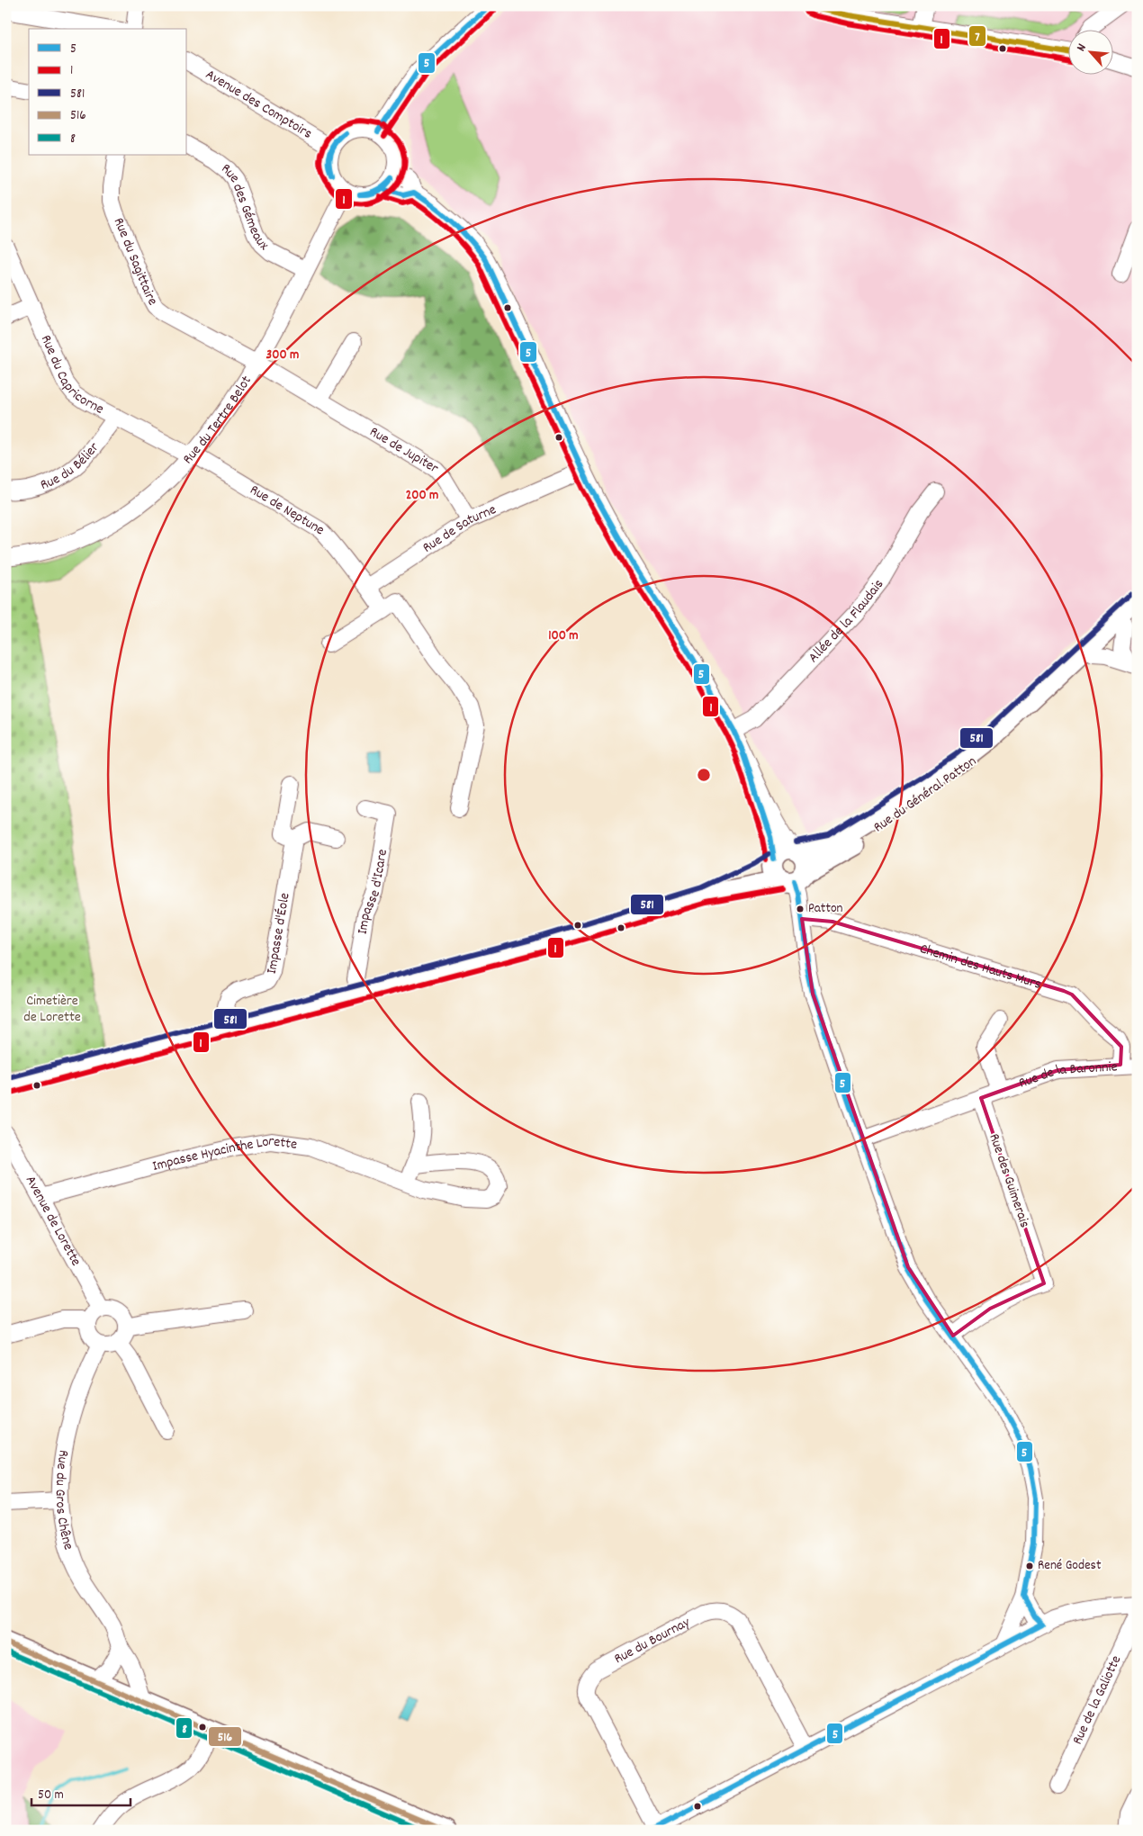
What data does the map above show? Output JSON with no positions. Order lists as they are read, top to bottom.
{
  "streets": {
    "main road": ["Rue du Général Patton"],
    "street": [
      "Avenue des Comptoirs",
      "Rue des Gémeaux",
      "Rue du Sagittaire",
      "Rue du Capricorne",
      "Rue du Tertre Belot",
      "Rue de Jupiter",
      "Rue du Bélier",
      "Rue de Neptune",
      "Rue de Saturne",
      "Allée de la Flaudais",
      "Impasse d'Icare",
      "Impasse d'Éole",
      "Chemin des Hauts Murs",
      "Rue de la Baronnie",
      "Impasse Hyacinthe Lorette",
      "Rue des Guimerais",
      "Avenue de Lorette",
      "Rue du Gros Chêne",
      "Rue du Bournay",
      "Rue de la Galiotte"
    ]
  },
  "crossings": [
    ["Avenue des Comptoirs", "Rue du Tertre Belot"],
    ["Rue des Gémeaux", "Rue du Tertre Belot"],
    ["Rue du Sagittaire", "Rue du Tertre Belot"],
    ["Rue du Sagittaire", "Rue de Jupiter"],
    ["Rue du Capricorne", "Rue du Tertre Belot"],
    ["Rue du Capricorne", "Rue du Bélier"],
    ["Rue du Capricorne", "Rue de Neptune"],
    ["Rue du Tertre Belot", "Rue de Jupiter"],
    ["Rue du Tertre Belot", "Rue de Neptune"],
    ["Rue de Jupiter", "Rue de Saturne"],
    ["Rue de Neptune", "Rue de Saturne"],
    ["Rue du Général Patton", "Impasse d'Icare"],
    ["Rue du Général Patton", "Impasse d'Éole"],
    ["Chemin des Hauts Murs", "Rue de la Baronnie"],
    ["Rue de la Baronnie", "Rue des Guimerais"],
    ["Impasse Hyacinthe Lorette", "Avenue de Lorette"],
    ["Avenue de Lorette", "Rue du Gros Chêne"]
  ],
  "parks": ["Cimetière de Lorette"],
  "places": ["Patton", "René Godest"],
  "lines": [
    "transit line 5",
    "transit line 7",
    "transit line 1",
    "transit line 581",
    "transit line 516",
    "transit line 8"
  ],
  "legend": [
    "5",
    "1",
    "581",
    "516",
    "8"
  ],
  "scale_bar": "50 m",
  "north": "top left",
  "rings": ["300 m", "200 m", "100 m"]
}
